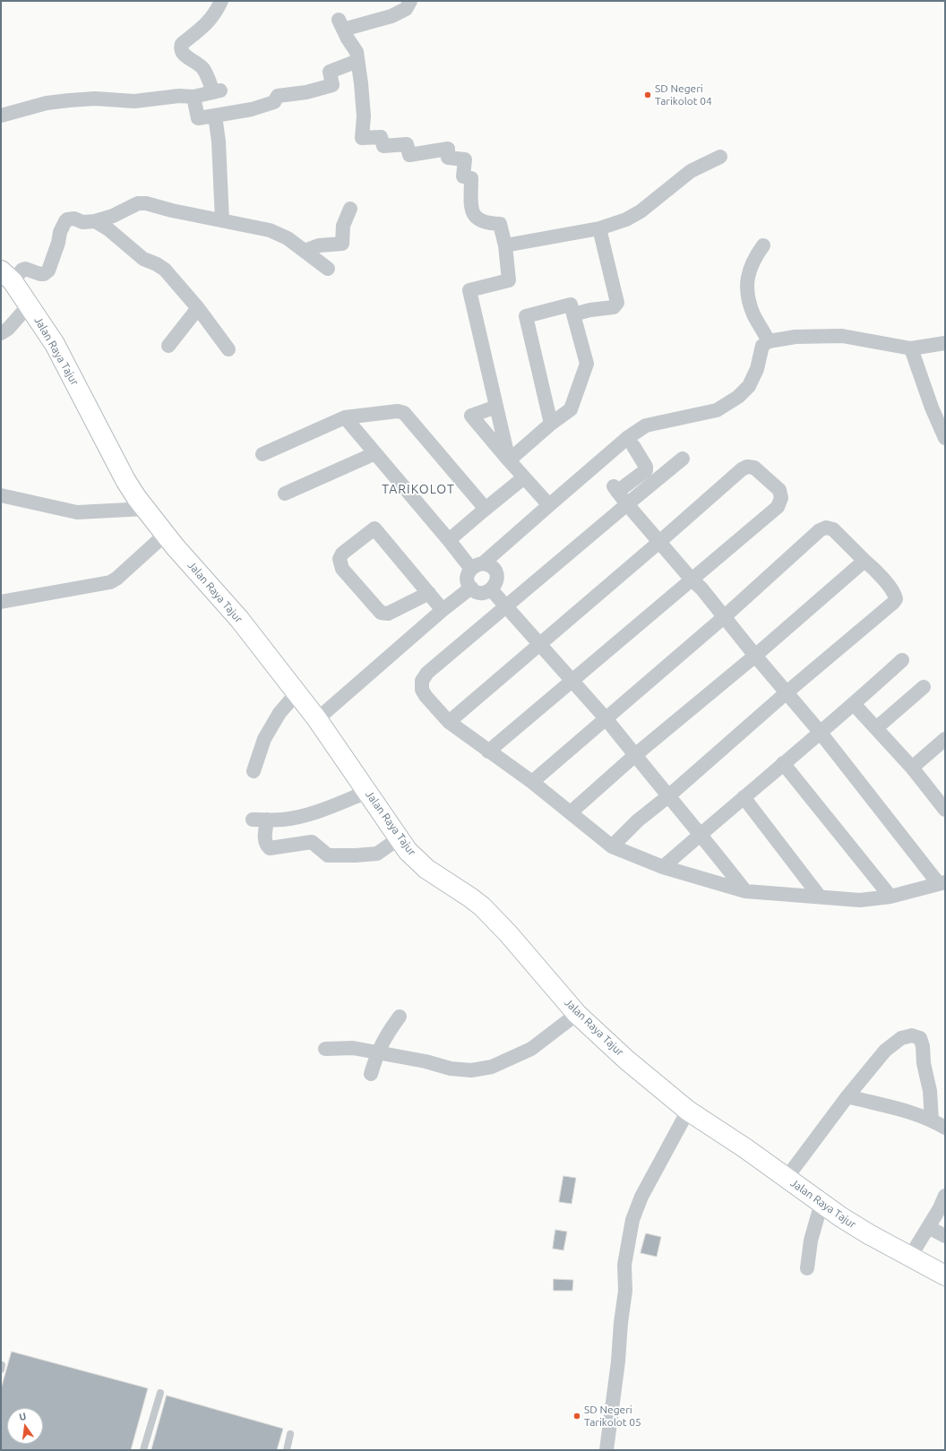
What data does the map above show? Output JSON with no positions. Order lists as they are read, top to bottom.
{
  "streets": {
    "main road": ["Jalan Raya Tajur"]
  },
  "districts": ["TARIKOLOT"],
  "places": ["SD Negeri Tarikolot 04", "SD Negeri Tarikolot 05"],
  "north": "top"
}
